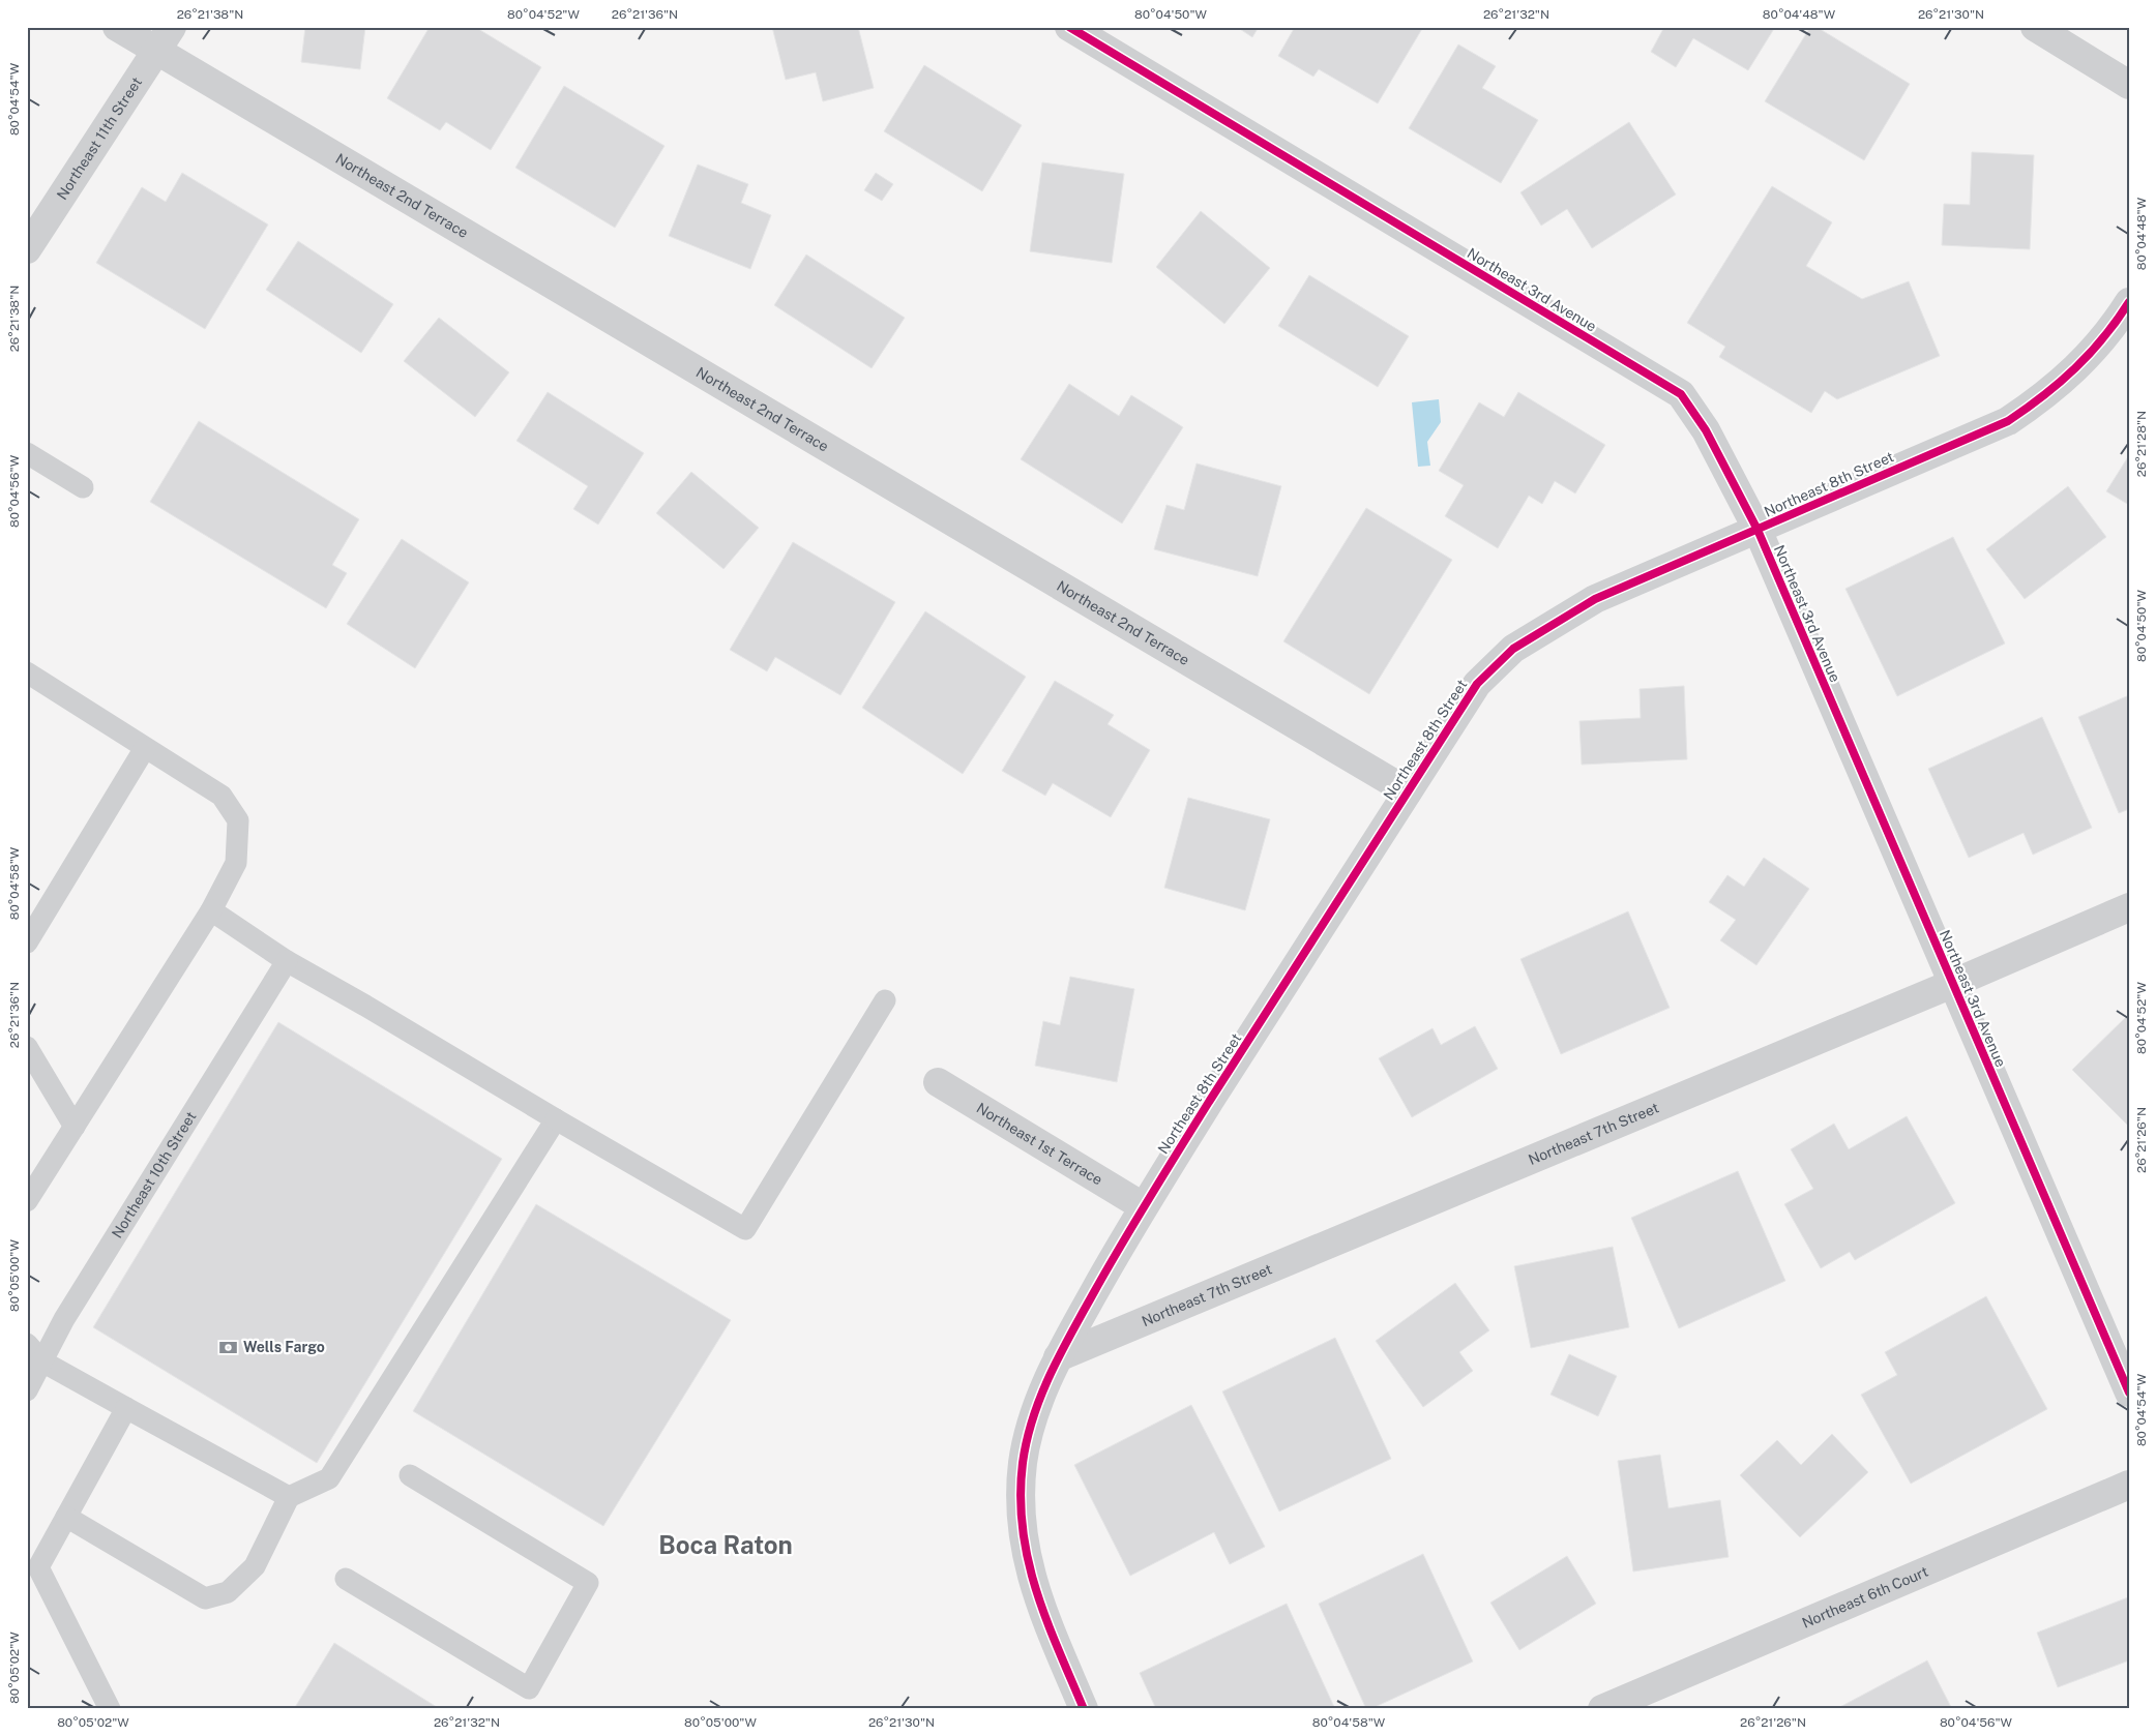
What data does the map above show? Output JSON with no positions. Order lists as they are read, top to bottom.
{
  "streets": {
    "street": [
      "Northeast 11th Street",
      "Northeast 2nd Terrace",
      "Northeast 3rd Avenue",
      "Northeast 8th Street",
      "Northeast 7th Street",
      "Northeast 1st Terrace",
      "Northeast 6th Court"
    ],
    "lane": ["Northeast 10th Street"]
  },
  "crossings": [
    ["Northeast 11th Street", "Northeast 2nd Terrace"],
    ["Northeast 2nd Terrace", "Northeast 8th Street"],
    ["Northeast 3rd Avenue", "Northeast 8th Street"],
    ["Northeast 3rd Avenue", "Northeast 7th Street"],
    ["Northeast 8th Street", "Northeast 7th Street"],
    ["Northeast 8th Street", "Northeast 1st Terrace"]
  ],
  "districts": ["Boca Raton"],
  "places": {
    "bank": ["Wells Fargo"]
  },
  "coordinates": [
    "26°21'38\"N",
    "80°04'52\"W",
    "26°21'36\"N",
    "80°04'50\"W",
    "26°21'32\"N",
    "80°04'48\"W",
    "26°21'30\"N",
    "80°04'54\"W",
    "26°21'28\"N",
    "80°04'56\"W",
    "80°04'58\"W",
    "26°21'26\"N",
    "80°05'00\"W",
    "80°05'02\"W"
  ]
}
